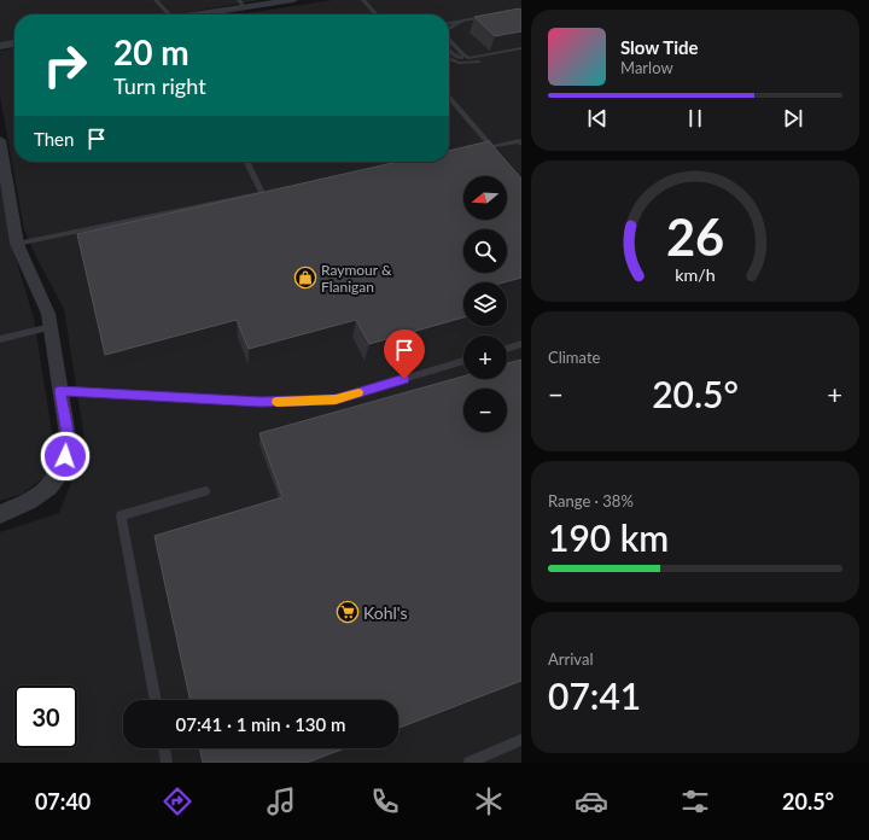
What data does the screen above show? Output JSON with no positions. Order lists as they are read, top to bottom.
{
  "places": {
    "shop": ["Raymour & Flanigan"],
    "supermarket": ["Kohl's"]
  },
  "north": "left",
  "page": {
    "turn": ["20 m", "Turn right"],
    "song": ["Slow Tide", "Marlow"],
    "then": "Then",
    "map_buttons": ["+", "−"],
    "tile": [
      "Climate",
      ["Range · 38%", "190 km"],
      ["Arrival", "07:41"]
    ],
    "heat": ["−", "20.5°", "+"],
    "limit": "30",
    "trip": "07:41 · 1 min · 130 m",
    "tabs": ["07:40", "20.5°"],
    "gauge": ["26", "km/h"]
  }
}
